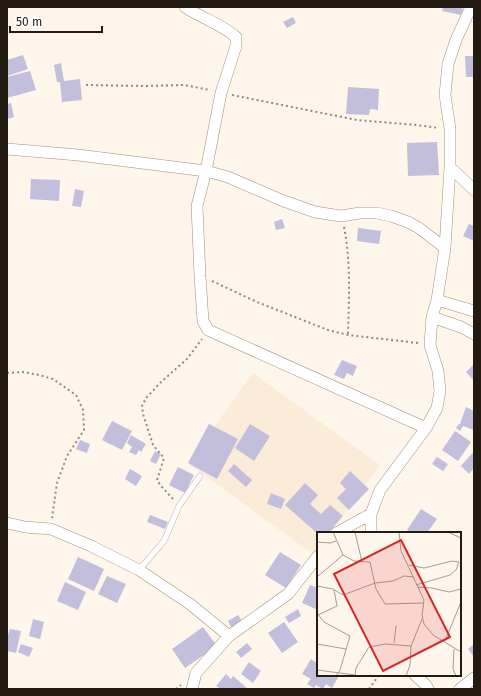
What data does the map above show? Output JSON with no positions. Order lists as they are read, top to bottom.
{
  "scale_bar": "50 m"
}
